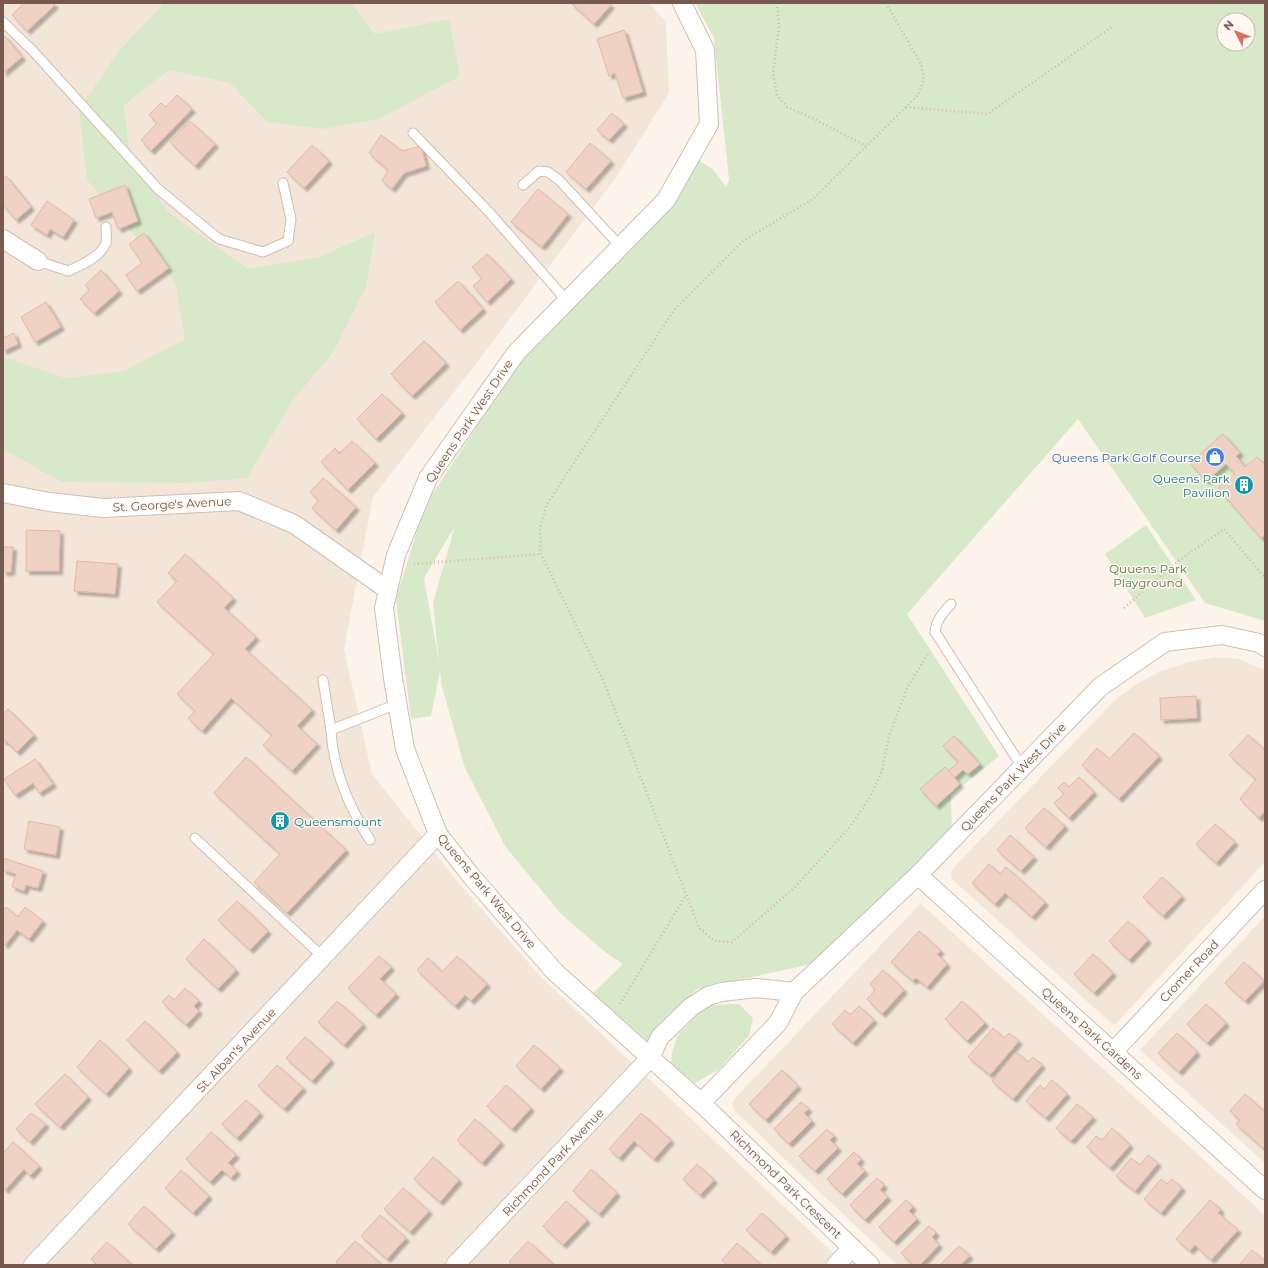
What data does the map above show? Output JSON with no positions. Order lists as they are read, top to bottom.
{
  "streets": {
    "street": [
      "Queens Park West Drive",
      "St. George's Avenue",
      "Cromer Road",
      "Queens Park Gardens",
      "St. Alban's Avenue",
      "Richmond Park Avenue",
      "Richmond Park Crescent"
    ]
  },
  "crossings": [
    ["Queens Park West Drive", "St. George's Avenue"],
    ["Queens Park West Drive", "Queens Park Gardens"],
    ["Queens Park West Drive", "St. Alban's Avenue"],
    ["Queens Park West Drive", "Richmond Park Avenue"],
    ["Queens Park West Drive", "Richmond Park Crescent"],
    ["Cromer Road", "Queens Park Gardens"]
  ],
  "parks": ["Quuens Park Playground"],
  "places": {
    "shop": ["Queens Park Golf Course"],
    "building": ["Queens Park Pavilion", "Queensmount"]
  },
  "north": "top left"
}
